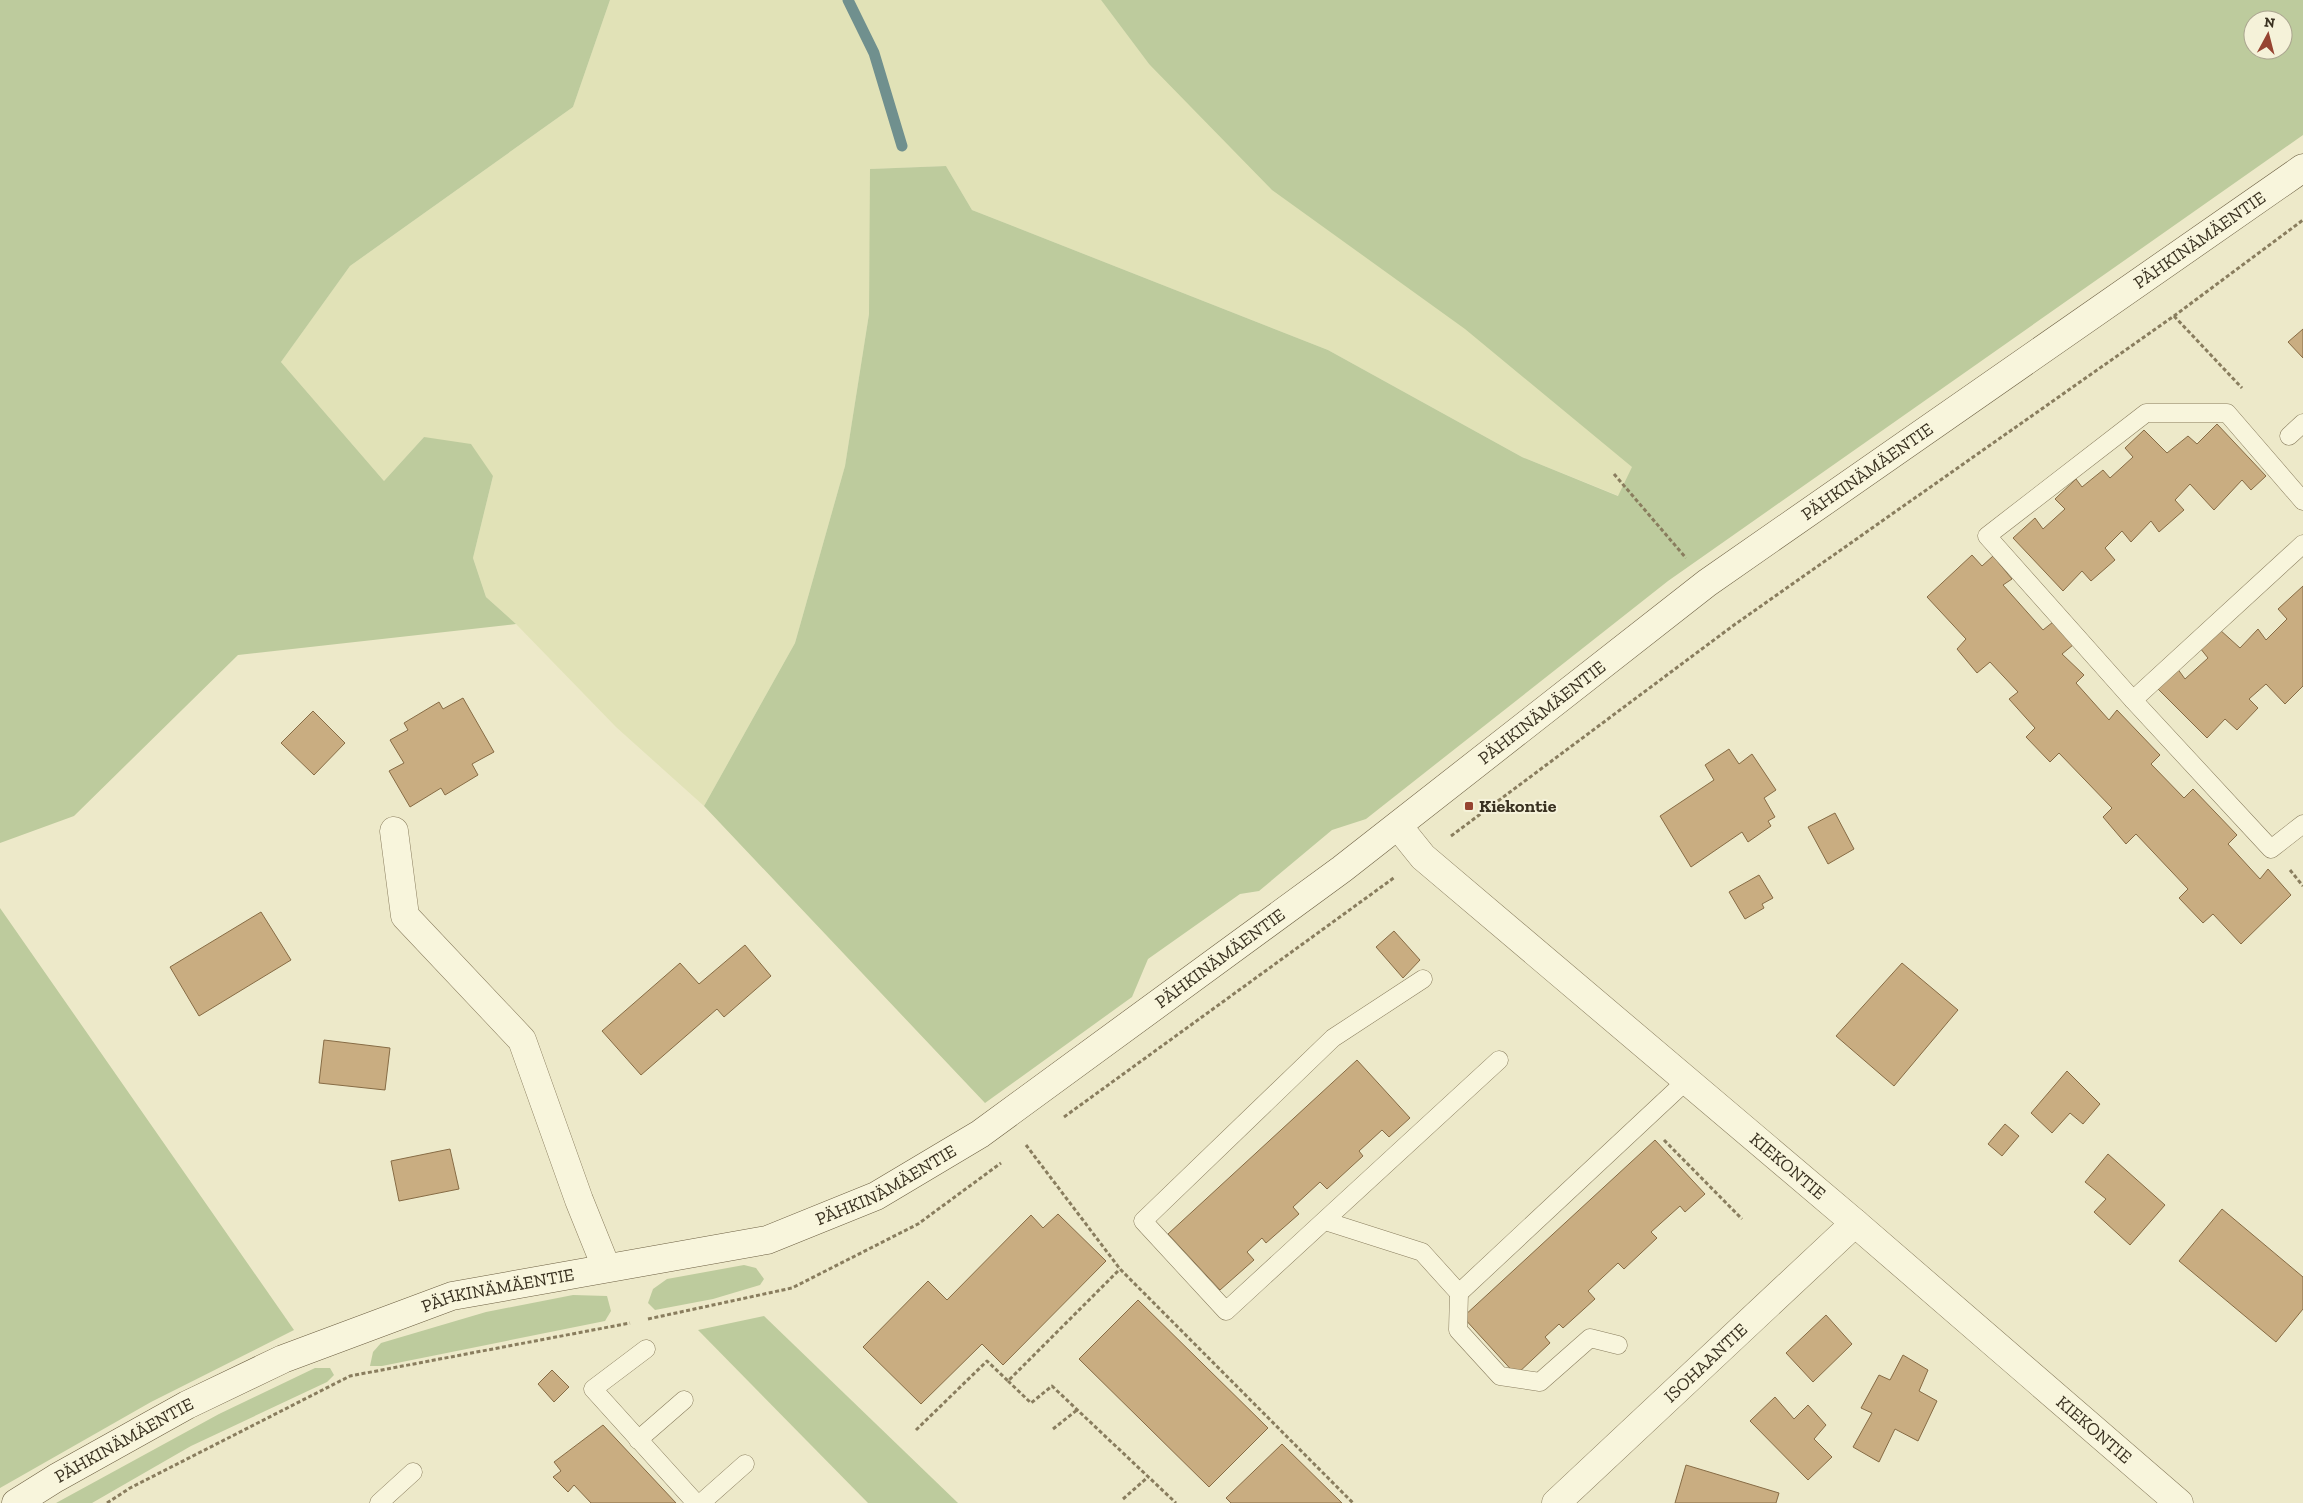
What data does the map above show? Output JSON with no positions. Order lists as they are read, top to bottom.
{
  "streets": {
    "street": ["PÄHKINÄMÄENTIE", "KIEKONTIE", "ISOHAANTIE"]
  },
  "crossings": [
    ["PÄHKINÄMÄENTIE", "KIEKONTIE"],
    ["KIEKONTIE", "ISOHAANTIE"]
  ],
  "places": {
    "transit": ["Kiekontie"]
  },
  "north": "top"
}
